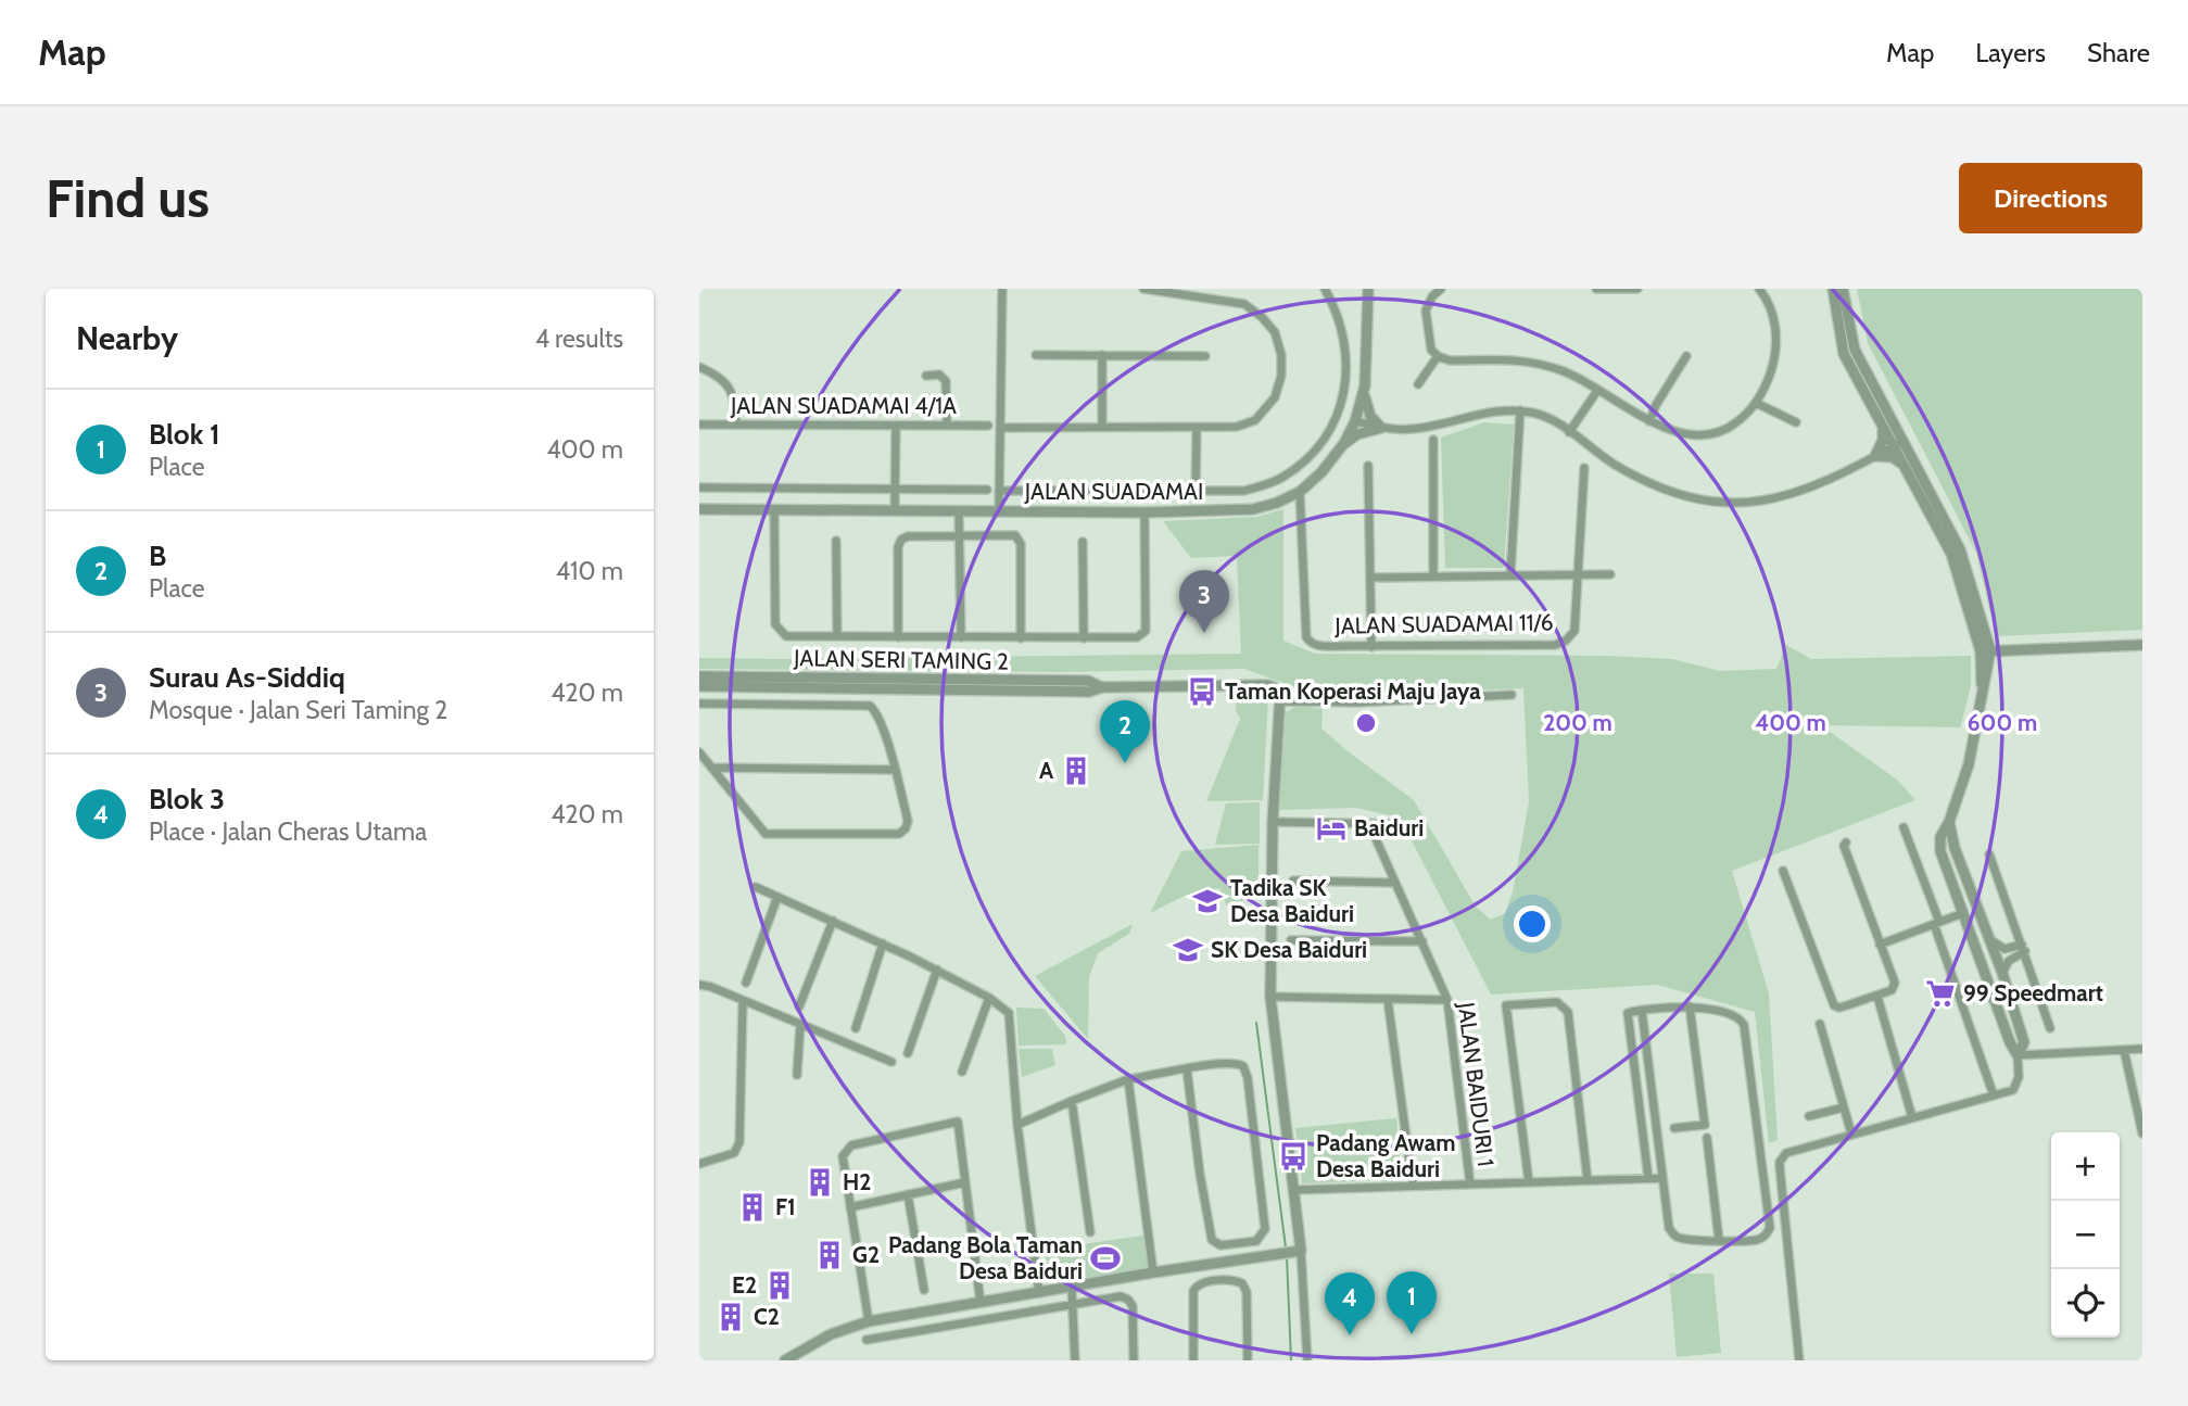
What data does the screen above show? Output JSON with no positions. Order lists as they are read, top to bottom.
{
  "streets": {
    "street": [
      "JALAN SUADAMAI 4/1A",
      "JALAN SUADAMAI",
      "JALAN SUADAMAI 11/6",
      "JALAN SERI TAMING 2",
      "JALAN BAIDURI 1"
    ]
  },
  "crossings": [
    ["JALAN SUADAMAI", "JALAN SUADAMAI 11/6"]
  ],
  "places": {
    "bus stop": ["Taman Koperasi Maju Jaya", "Padang Awam Desa Baiduri"],
    "building": [
      "A",
      "H2",
      "F1",
      "G2",
      "E2",
      "C2"
    ],
    "hotel": ["Baiduri"],
    "school or university": ["Tadika SK Desa Baiduri", "SK Desa Baiduri"],
    "supermarket": ["99 Speedmart"],
    "sports": ["Padang Bola Taman Desa Baiduri"]
  },
  "page": {
    "header": "Map",
    "nav": ["Map", "Layers", "Share"],
    "buttons": "Directions",
    "title": "Find us",
    "heading": ["Nearby", "4 results"],
    "list": [
      {
        "mark": "1",
        "name": "Blok 1",
        "note": "Place",
        "value": "400 m"
      },
      {
        "mark": "2",
        "name": "B",
        "note": "Place",
        "value": "410 m"
      },
      {
        "mark": "3",
        "name": "Surau As-Siddiq",
        "note": "Mosque · Jalan Seri Taming 2",
        "value": "420 m"
      },
      {
        "mark": "4",
        "name": "Blok 3",
        "note": "Place · Jalan Cheras Utama",
        "value": "420 m"
      }
    ],
    "pins": [
      "3",
      "2",
      "1",
      "4"
    ],
    "map_buttons": ["+", "−"]
  },
  "rings": ["200 m", "400 m", "600 m"]
}
